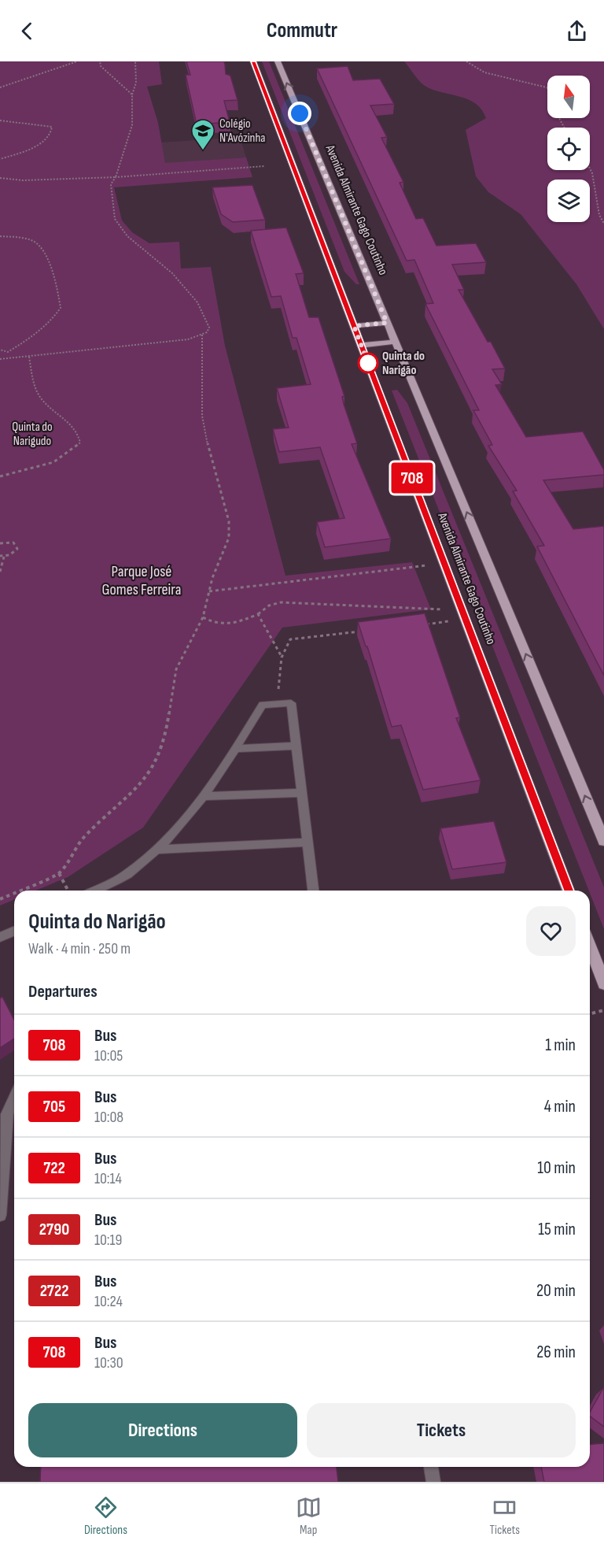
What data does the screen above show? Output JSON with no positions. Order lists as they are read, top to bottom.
{
  "streets": {
    "main road": ["Avenida Almirante Gago Coutinho"]
  },
  "parks": ["Quinta do Narigudo", "Parque José Gomes Ferreira"],
  "places": {
    "school or university": ["Colégio N'Avózinha"],
    "other": ["Quinta do Narigão"]
  },
  "lines": ["bus line 708"],
  "north": "top",
  "page": {
    "header": "Commutr",
    "on_map": "708",
    "heading": [
      ["Quinta do Narigão", "Walk · 4 min · 250 m"],
      "Departures"
    ],
    "list": [
      {
        "mark": "708",
        "name": "Bus",
        "note": "10:05",
        "value": "1 min"
      },
      {
        "mark": "705",
        "name": "Bus",
        "note": "10:08",
        "value": "4 min"
      },
      {
        "mark": "722",
        "name": "Bus",
        "note": "10:14",
        "value": "10 min"
      },
      {
        "mark": "2790",
        "name": "Bus",
        "note": "10:19",
        "value": "15 min"
      },
      {
        "mark": "2722",
        "name": "Bus",
        "note": "10:24",
        "value": "20 min"
      },
      {
        "mark": "708",
        "name": "Bus",
        "note": "10:30",
        "value": "26 min"
      }
    ],
    "buttons": ["Directions", "Tickets"],
    "tabs": ["Directions", "Map", "Tickets"]
  }
}
